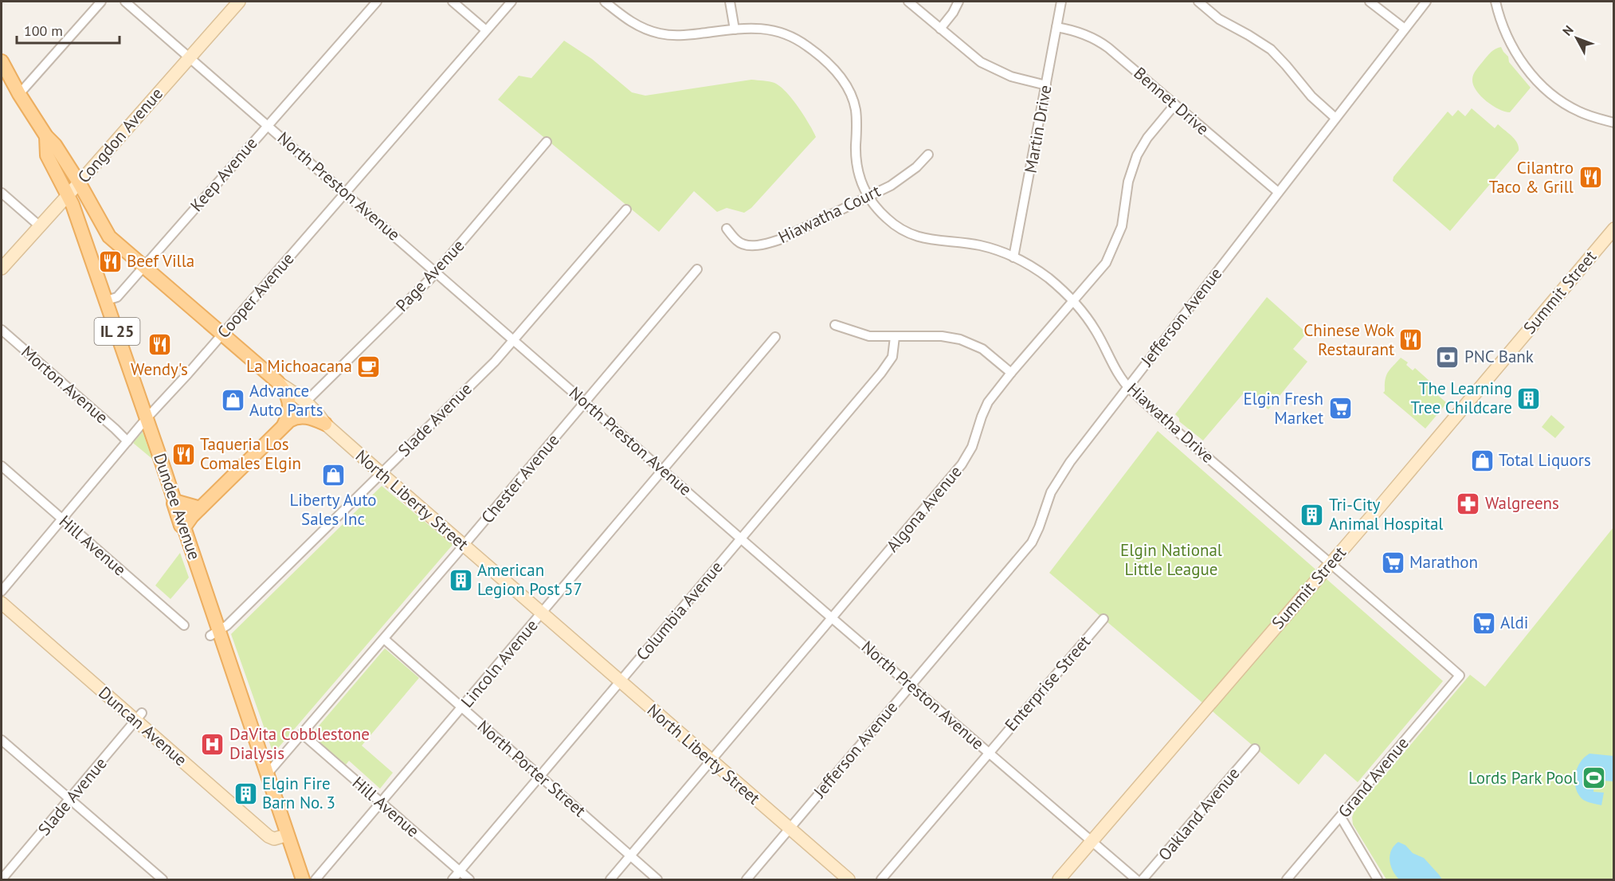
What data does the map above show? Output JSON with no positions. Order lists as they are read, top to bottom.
{
  "streets": {
    "main road": [
      "Congdon Avenue",
      "Summit Street",
      "IL 25",
      "North Liberty Street",
      "Dundee Avenue",
      "Duncan Avenue"
    ],
    "street": [
      "Bennet Drive",
      "Martin Drive",
      "Keep Avenue",
      "North Preston Avenue",
      "Hiawatha Court",
      "Page Avenue",
      "Cooper Avenue",
      "Jefferson Avenue",
      "Morton Avenue",
      "Slade Avenue",
      "Hiawatha Drive",
      "Chester Avenue",
      "Algona Avenue",
      "Hill Avenue",
      "Columbia Avenue",
      "Lincoln Avenue",
      "Enterprise Street",
      "North Porter Street",
      "Grand Avenue",
      "Oakland Avenue"
    ]
  },
  "crossings": [
    ["Bennet Drive", "Martin Drive"],
    ["Bennet Drive", "Jefferson Avenue"],
    ["Bennet Drive", "Algona Avenue"],
    ["Martin Drive", "Hiawatha Drive"],
    ["Congdon Avenue", "North Preston Avenue"],
    ["Congdon Avenue", "North Liberty Street"],
    ["Congdon Avenue", "Dundee Avenue"],
    ["Keep Avenue", "North Preston Avenue"],
    ["Keep Avenue", "North Liberty Street"],
    ["Keep Avenue", "Dundee Avenue"],
    ["North Preston Avenue", "Page Avenue"],
    ["North Preston Avenue", "Summit Street"],
    ["North Preston Avenue", "Cooper Avenue"],
    ["North Preston Avenue", "Jefferson Avenue"],
    ["North Preston Avenue", "Slade Avenue"],
    ["North Preston Avenue", "Chester Avenue"],
    ["North Preston Avenue", "Algona Avenue"],
    ["North Preston Avenue", "Columbia Avenue"],
    ["North Preston Avenue", "Lincoln Avenue"],
    ["North Preston Avenue", "Enterprise Street"],
    ["Hiawatha Court", "Hiawatha Drive"],
    ["Page Avenue", "North Liberty Street"],
    ["Summit Street", "Hiawatha Drive"],
    ["Cooper Avenue", "Morton Avenue"],
    ["Cooper Avenue", "North Liberty Street"],
    ["Cooper Avenue", "Dundee Avenue"],
    ["Cooper Avenue", "Hill Avenue"],
    ["Jefferson Avenue", "Hiawatha Drive"],
    ["Jefferson Avenue", "North Liberty Street"],
    ["Slade Avenue", "North Liberty Street"],
    ["Slade Avenue", "Dundee Avenue"],
    ["Slade Avenue", "Duncan Avenue"],
    ["Hiawatha Drive", "Algona Avenue"],
    ["Hiawatha Drive", "Grand Avenue"],
    ["Chester Avenue", "North Liberty Street"],
    ["Chester Avenue", "Dundee Avenue"],
    ["Chester Avenue", "Hill Avenue"],
    ["Chester Avenue", "North Porter Street"],
    ["North Liberty Street", "Dundee Avenue"],
    ["North Liberty Street", "Algona Avenue"],
    ["North Liberty Street", "Columbia Avenue"],
    ["North Liberty Street", "Lincoln Avenue"],
    ["Dundee Avenue", "Duncan Avenue"],
    ["Algona Avenue", "North Porter Street"],
    ["Hill Avenue", "Columbia Avenue"],
    ["Hill Avenue", "Lincoln Avenue"],
    ["Columbia Avenue", "North Porter Street"],
    ["Lincoln Avenue", "North Porter Street"]
  ],
  "parks": ["Elgin National Little League"],
  "places": {
    "restaurant": [
      "Cilantro Taco & Grill",
      "Beef Villa",
      "Chinese Wok Restaurant",
      "Wendy's",
      "Taqueria Los Comales Elgin"
    ],
    "bank": ["PNC Bank"],
    "cafe": ["La Michoacana"],
    "building": [
      "The Learning Tree Childcare",
      "Tri-City Animal Hospital",
      "American Legion Post 57",
      "Elgin Fire Barn No. 3"
    ],
    "shop": ["Advance Auto Parts", "Total Liquors", "Liberty Auto Sales Inc"],
    "supermarket": ["Elgin Fresh Market", "Marathon", "Aldi"],
    "pharmacy": ["Walgreens"],
    "hospital": ["DaVita Cobblestone Dialysis"],
    "sports": ["Lords Park Pool"]
  },
  "scale_bar": "100 m",
  "north": "top left"
}
